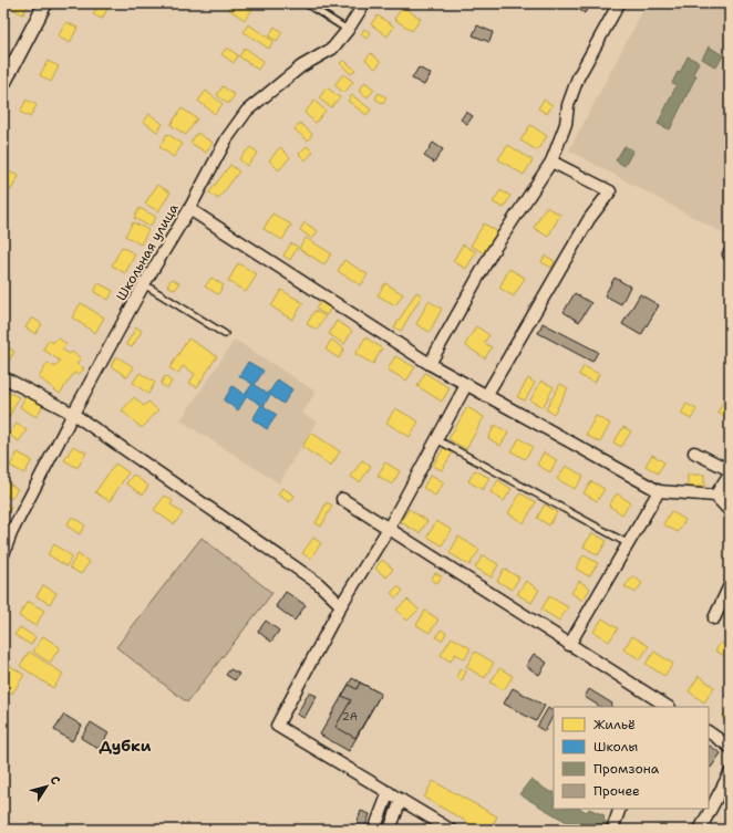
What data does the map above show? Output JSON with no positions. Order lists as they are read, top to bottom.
{
  "streets": {
    "street": ["Школьная улица"]
  },
  "districts": ["Дубки"],
  "house_numbers": ["2А"],
  "legend": [
    "Жильё",
    "Школы",
    "Промзона",
    "Прочее"
  ],
  "north": "top right"
}
